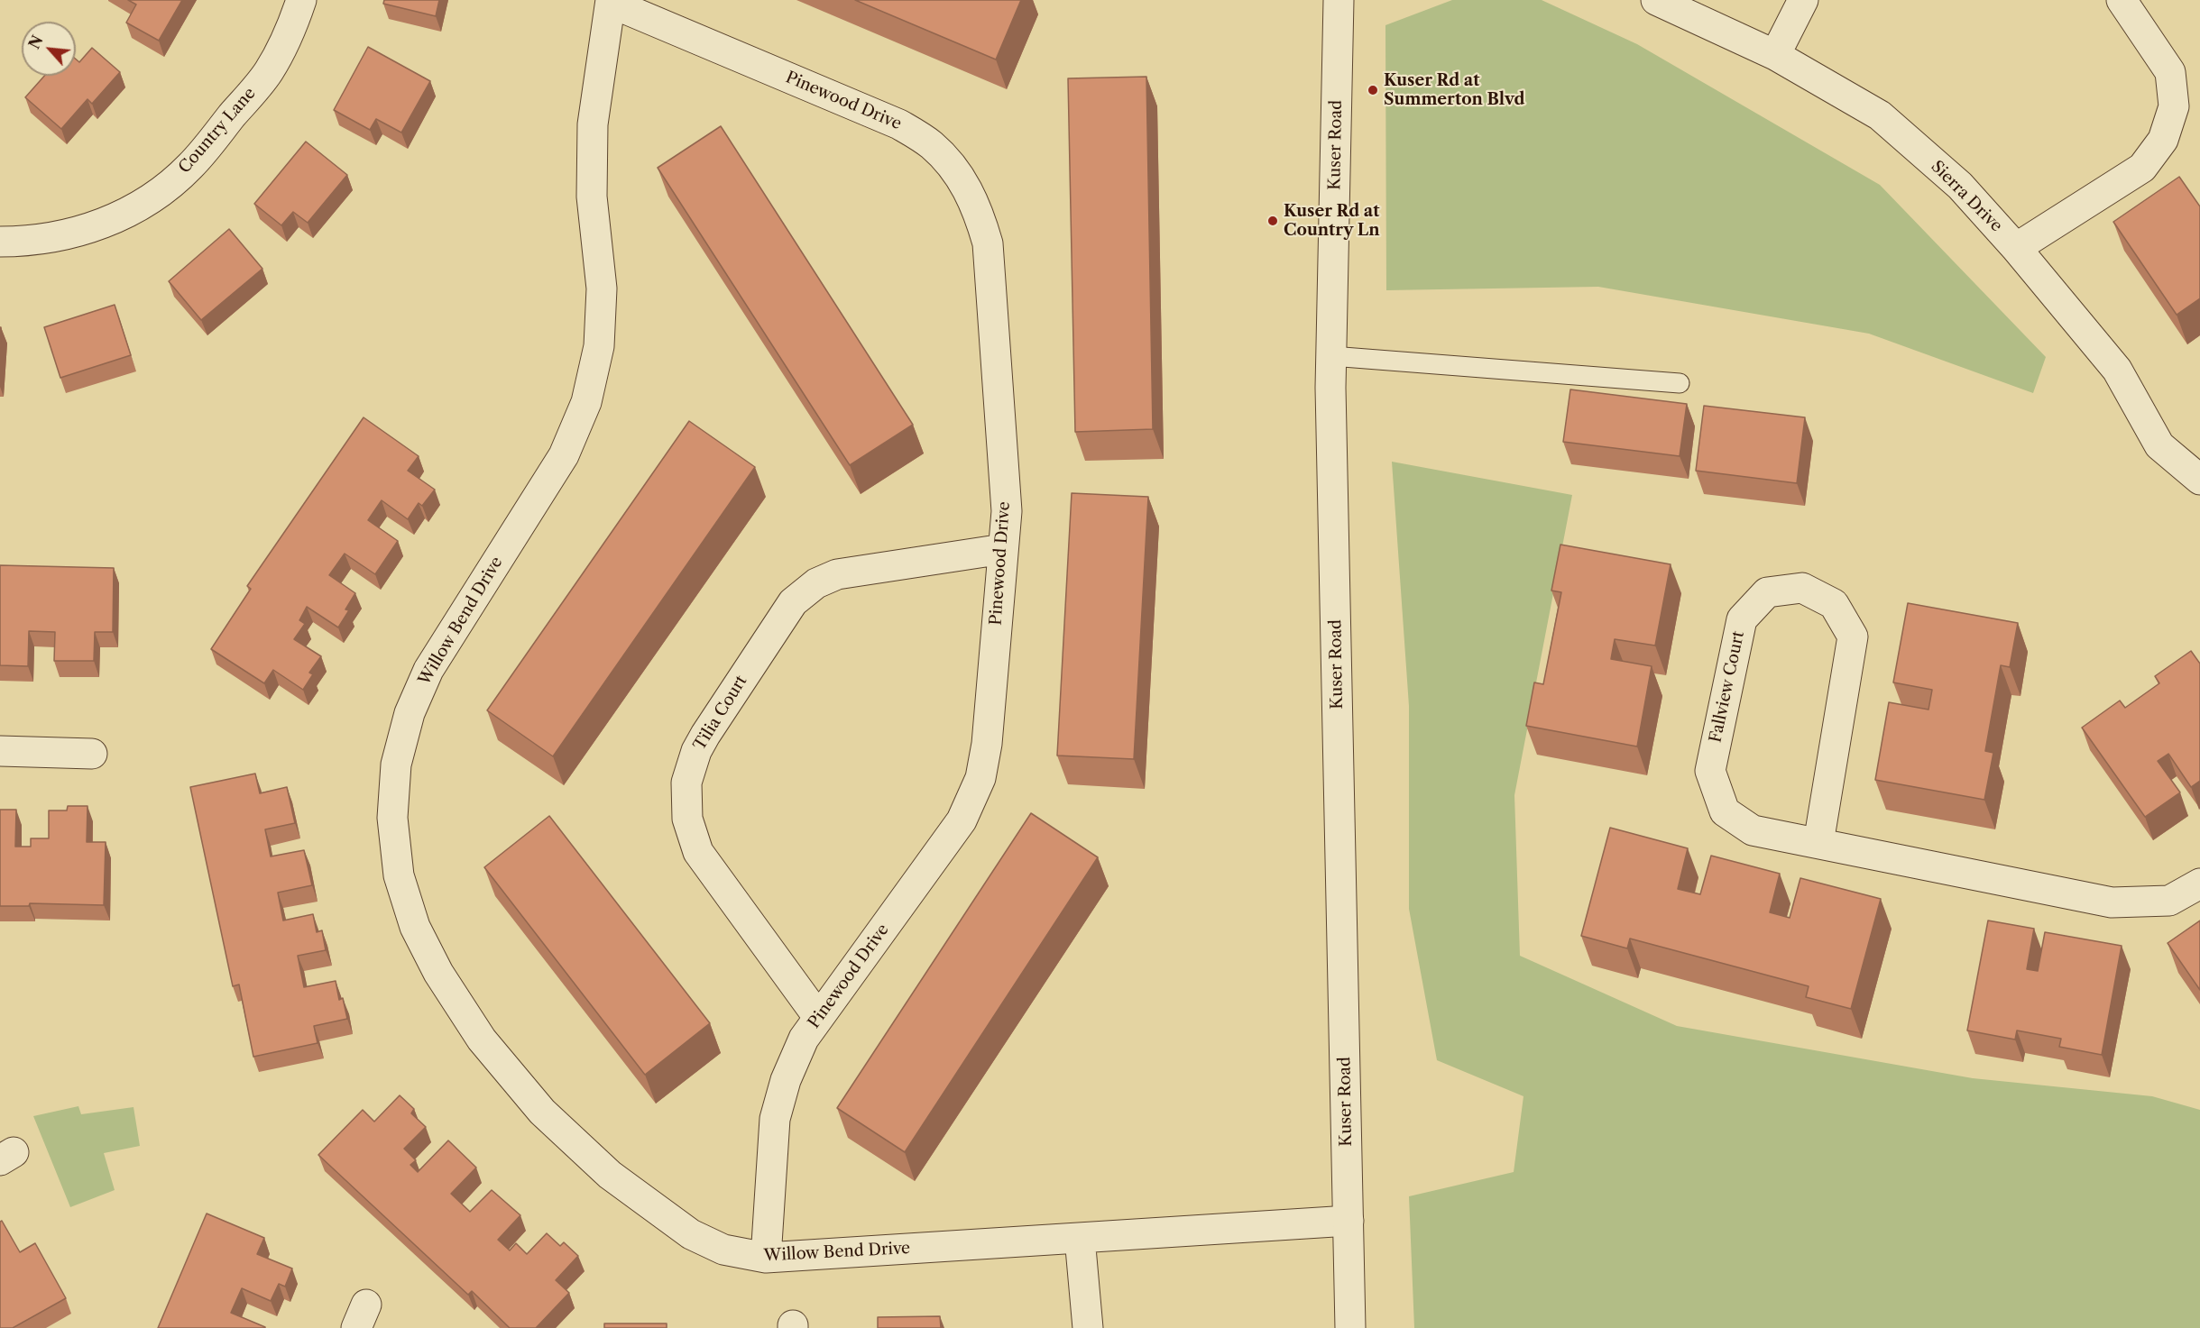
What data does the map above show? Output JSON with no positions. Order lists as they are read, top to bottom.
{
  "streets": {
    "street": [
      "Pinewood Drive",
      "Country Lane",
      "Kuser Road",
      "Sierra Drive",
      "Willow Bend Drive",
      "Fallview Court",
      "Tilia Court"
    ]
  },
  "crossings": [
    ["Pinewood Drive", "Willow Bend Drive"],
    ["Pinewood Drive", "Tilia Court"],
    ["Kuser Road", "Willow Bend Drive"]
  ],
  "places": ["Kuser Rd at Summerton Blvd", "Kuser Rd at Country Ln"],
  "north": "top left"
}
